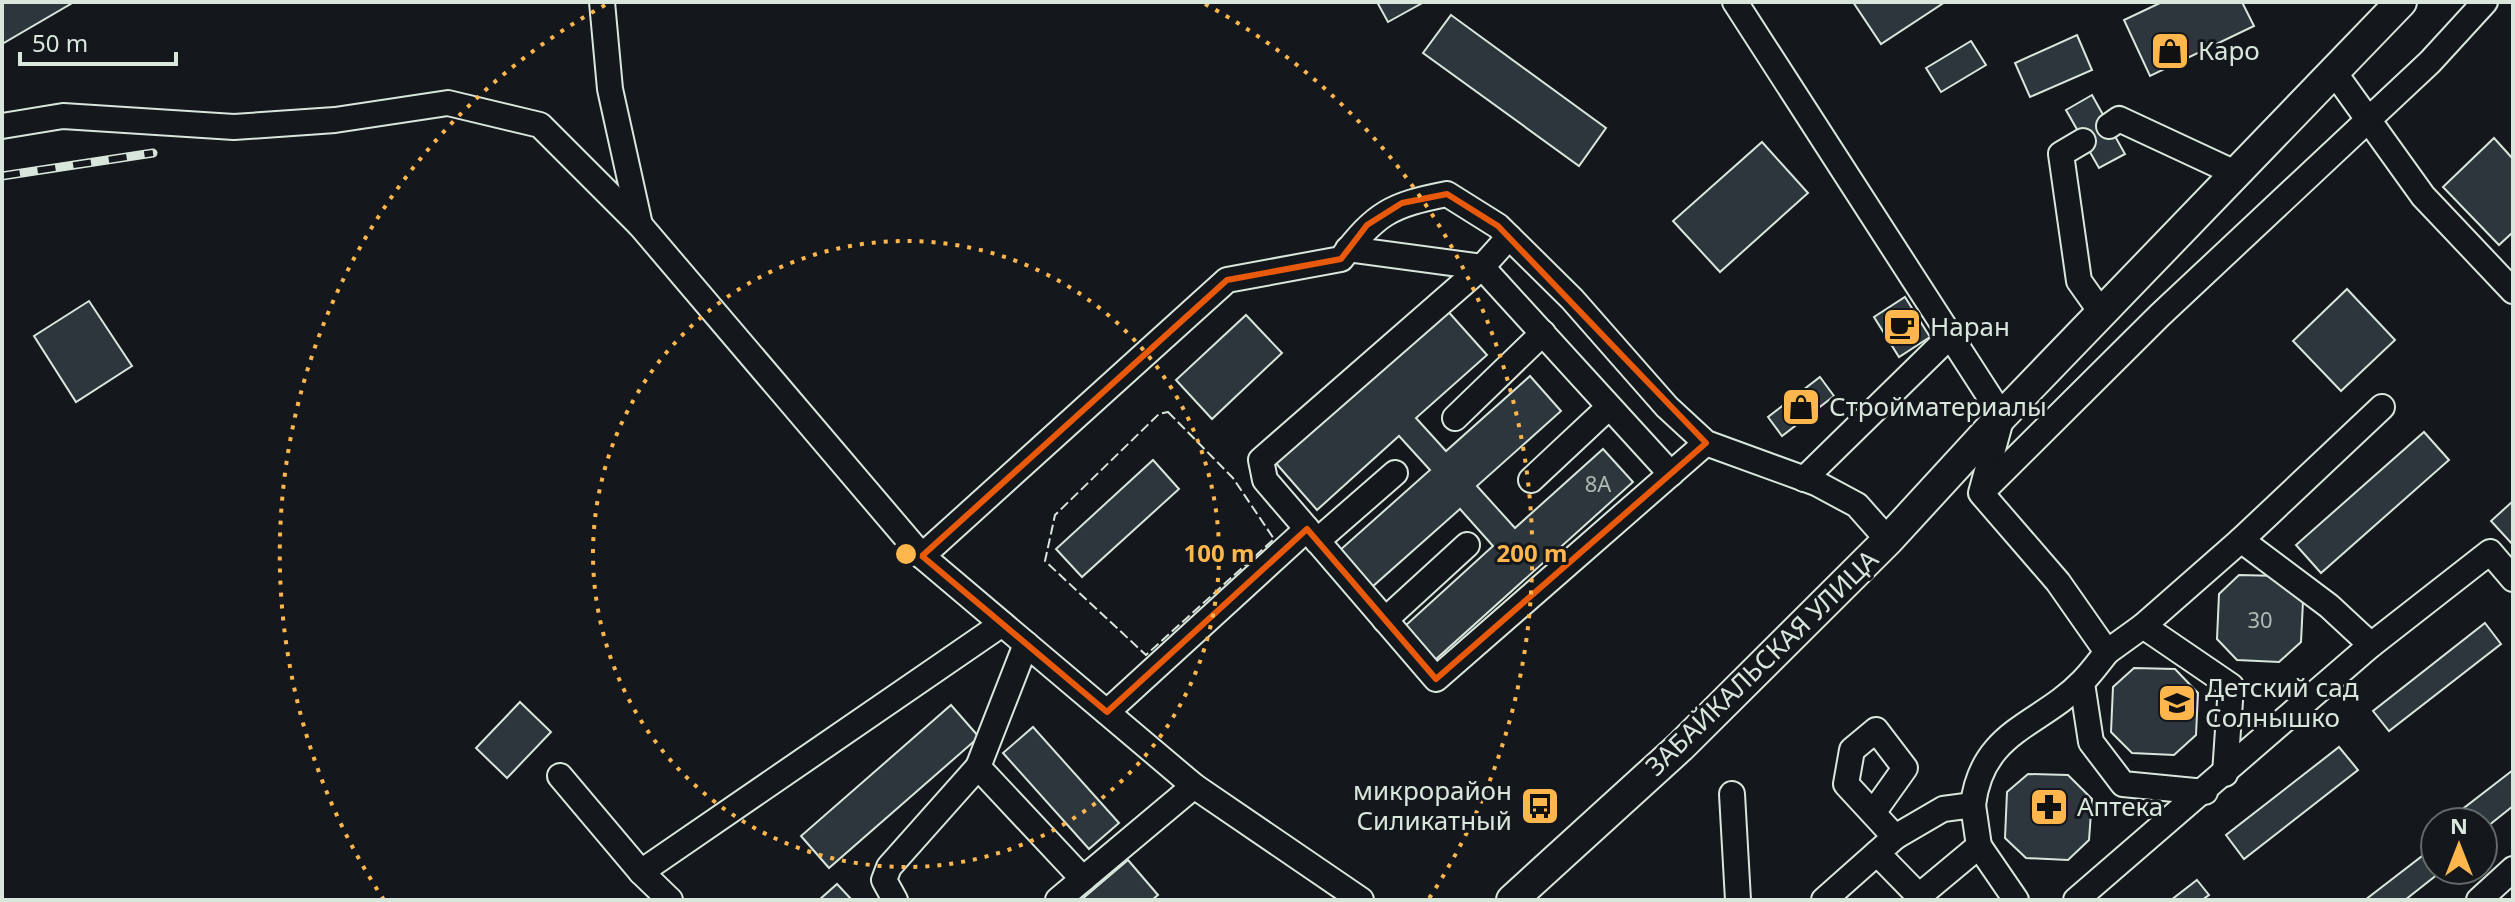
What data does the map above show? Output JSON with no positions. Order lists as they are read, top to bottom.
{
  "streets": {
    "main road": ["ЗАБАЙКАЛЬСКАЯ УЛИЦА"]
  },
  "places": {
    "shop": ["Каро", "Стройматериалы"],
    "cafe": ["Наран"],
    "school or university": ["Детский сад Солнышко"],
    "bus stop": ["микрорайон Силикатный"],
    "pharmacy": ["Аптека"]
  },
  "house_numbers": ["8А", "30"],
  "scale_bar": "50 m",
  "north": "top",
  "rings": ["100 m", "200 m"]
}
